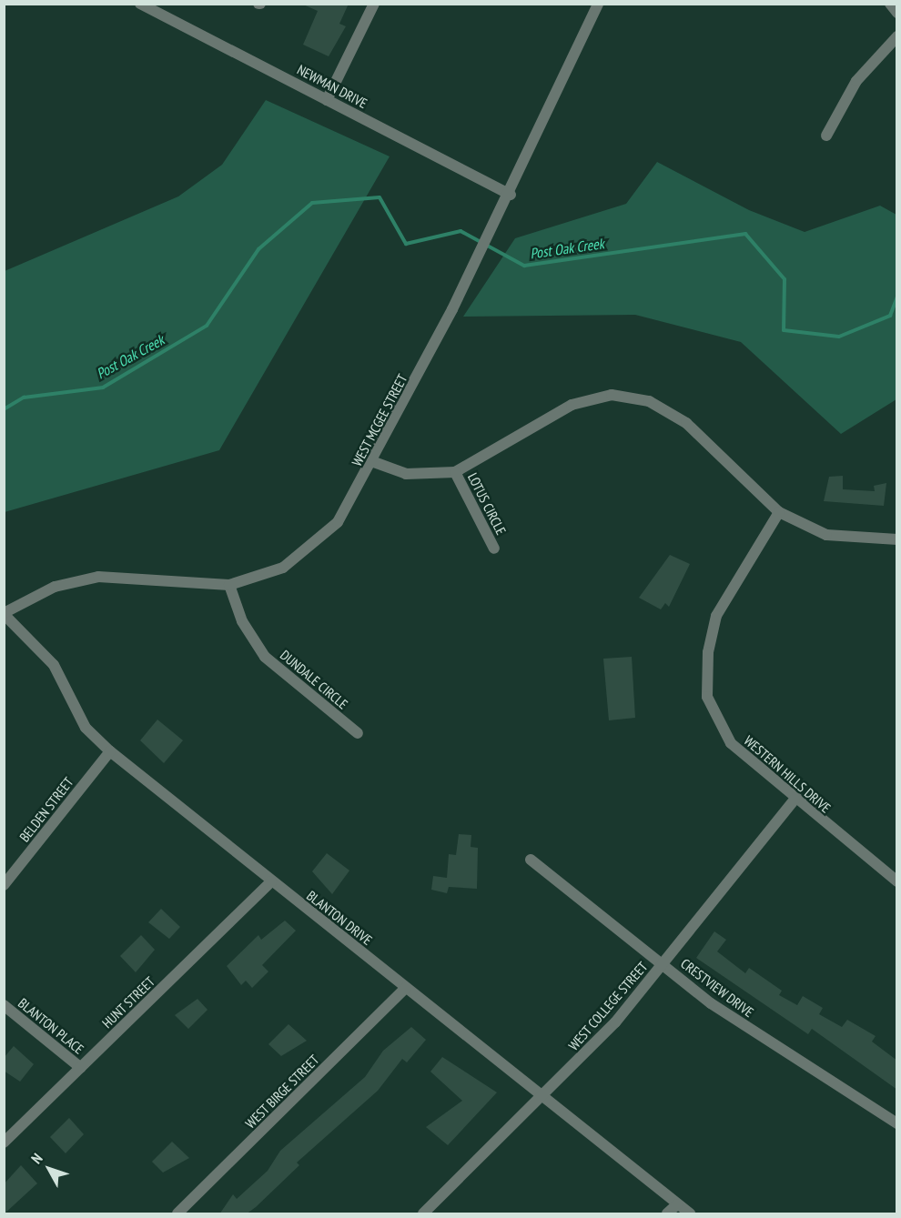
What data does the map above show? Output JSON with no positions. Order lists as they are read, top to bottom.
{
  "streets": {
    "street": [
      "NEWMAN DRIVE",
      "WEST MCGEE STREET",
      "LOTUS CIRCLE",
      "DUNDALE CIRCLE",
      "WESTERN HILLS DRIVE",
      "BELDEN STREET",
      "BLANTON DRIVE",
      "CRESTVIEW DRIVE",
      "HUNT STREET",
      "WEST COLLEGE STREET",
      "BLANTON PLACE",
      "WEST BIRGE STREET"
    ]
  },
  "crossings": [
    ["NEWMAN DRIVE", "WEST MCGEE STREET"],
    ["WEST MCGEE STREET", "DUNDALE CIRCLE"],
    ["WEST MCGEE STREET", "BLANTON DRIVE"],
    ["WESTERN HILLS DRIVE", "WEST COLLEGE STREET"],
    ["BELDEN STREET", "BLANTON DRIVE"],
    ["BLANTON DRIVE", "HUNT STREET"],
    ["BLANTON DRIVE", "WEST COLLEGE STREET"],
    ["BLANTON DRIVE", "WEST BIRGE STREET"],
    ["CRESTVIEW DRIVE", "WEST COLLEGE STREET"],
    ["HUNT STREET", "BLANTON PLACE"]
  ],
  "water": ["Post Oak Creek"],
  "north": "top left"
}
